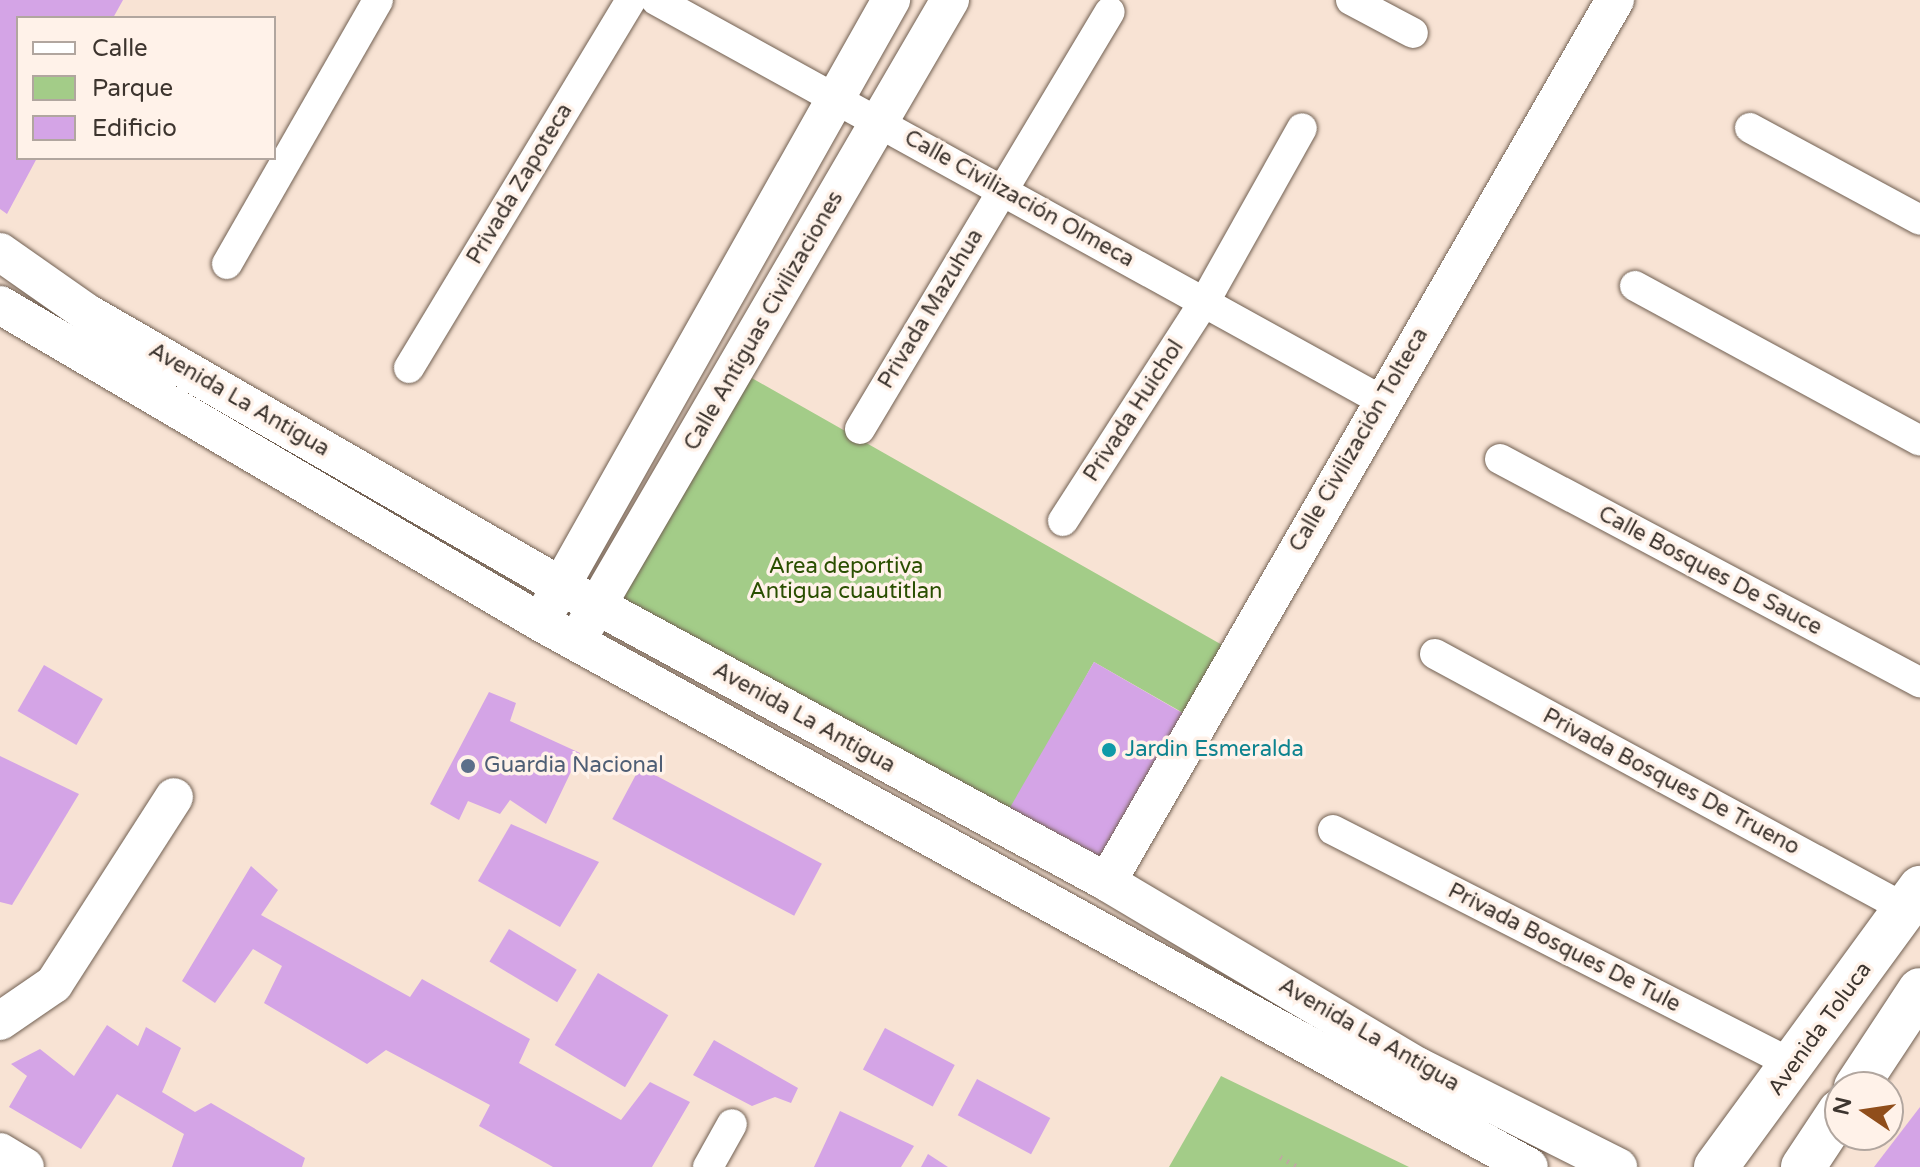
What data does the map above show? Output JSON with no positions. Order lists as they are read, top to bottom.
{
  "streets": {
    "main road": ["Avenida Toluca"],
    "street": [
      "Privada Zapoteca",
      "Calle Civilización Olmeca",
      "Privada Mazuhua",
      "Calle Antiguas Civilizaciones",
      "Avenida La Antigua",
      "Privada Huichol",
      "Calle Civilización Tolteca",
      "Calle Bosques De Sauce",
      "Privada Bosques De Trueno",
      "Privada Bosques De Tule"
    ]
  },
  "crossings": [
    ["Calle Civilización Olmeca", "Privada Mazuhua"],
    ["Calle Civilización Olmeca", "Calle Antiguas Civilizaciones"],
    ["Calle Civilización Olmeca", "Privada Huichol"],
    ["Calle Civilización Olmeca", "Calle Civilización Tolteca"],
    ["Calle Antiguas Civilizaciones", "Avenida La Antigua"],
    ["Avenida La Antigua", "Calle Civilización Tolteca"],
    ["Privada Bosques De Trueno", "Avenida Toluca"],
    ["Privada Bosques De Tule", "Avenida Toluca"]
  ],
  "parks": ["Area deportiva Antigua cuautitlan"],
  "places": ["Jardin Esmeralda", "Guardia Nacional"],
  "legend": ["Calle", "Parque", "Edificio"],
  "north": "left"
}
